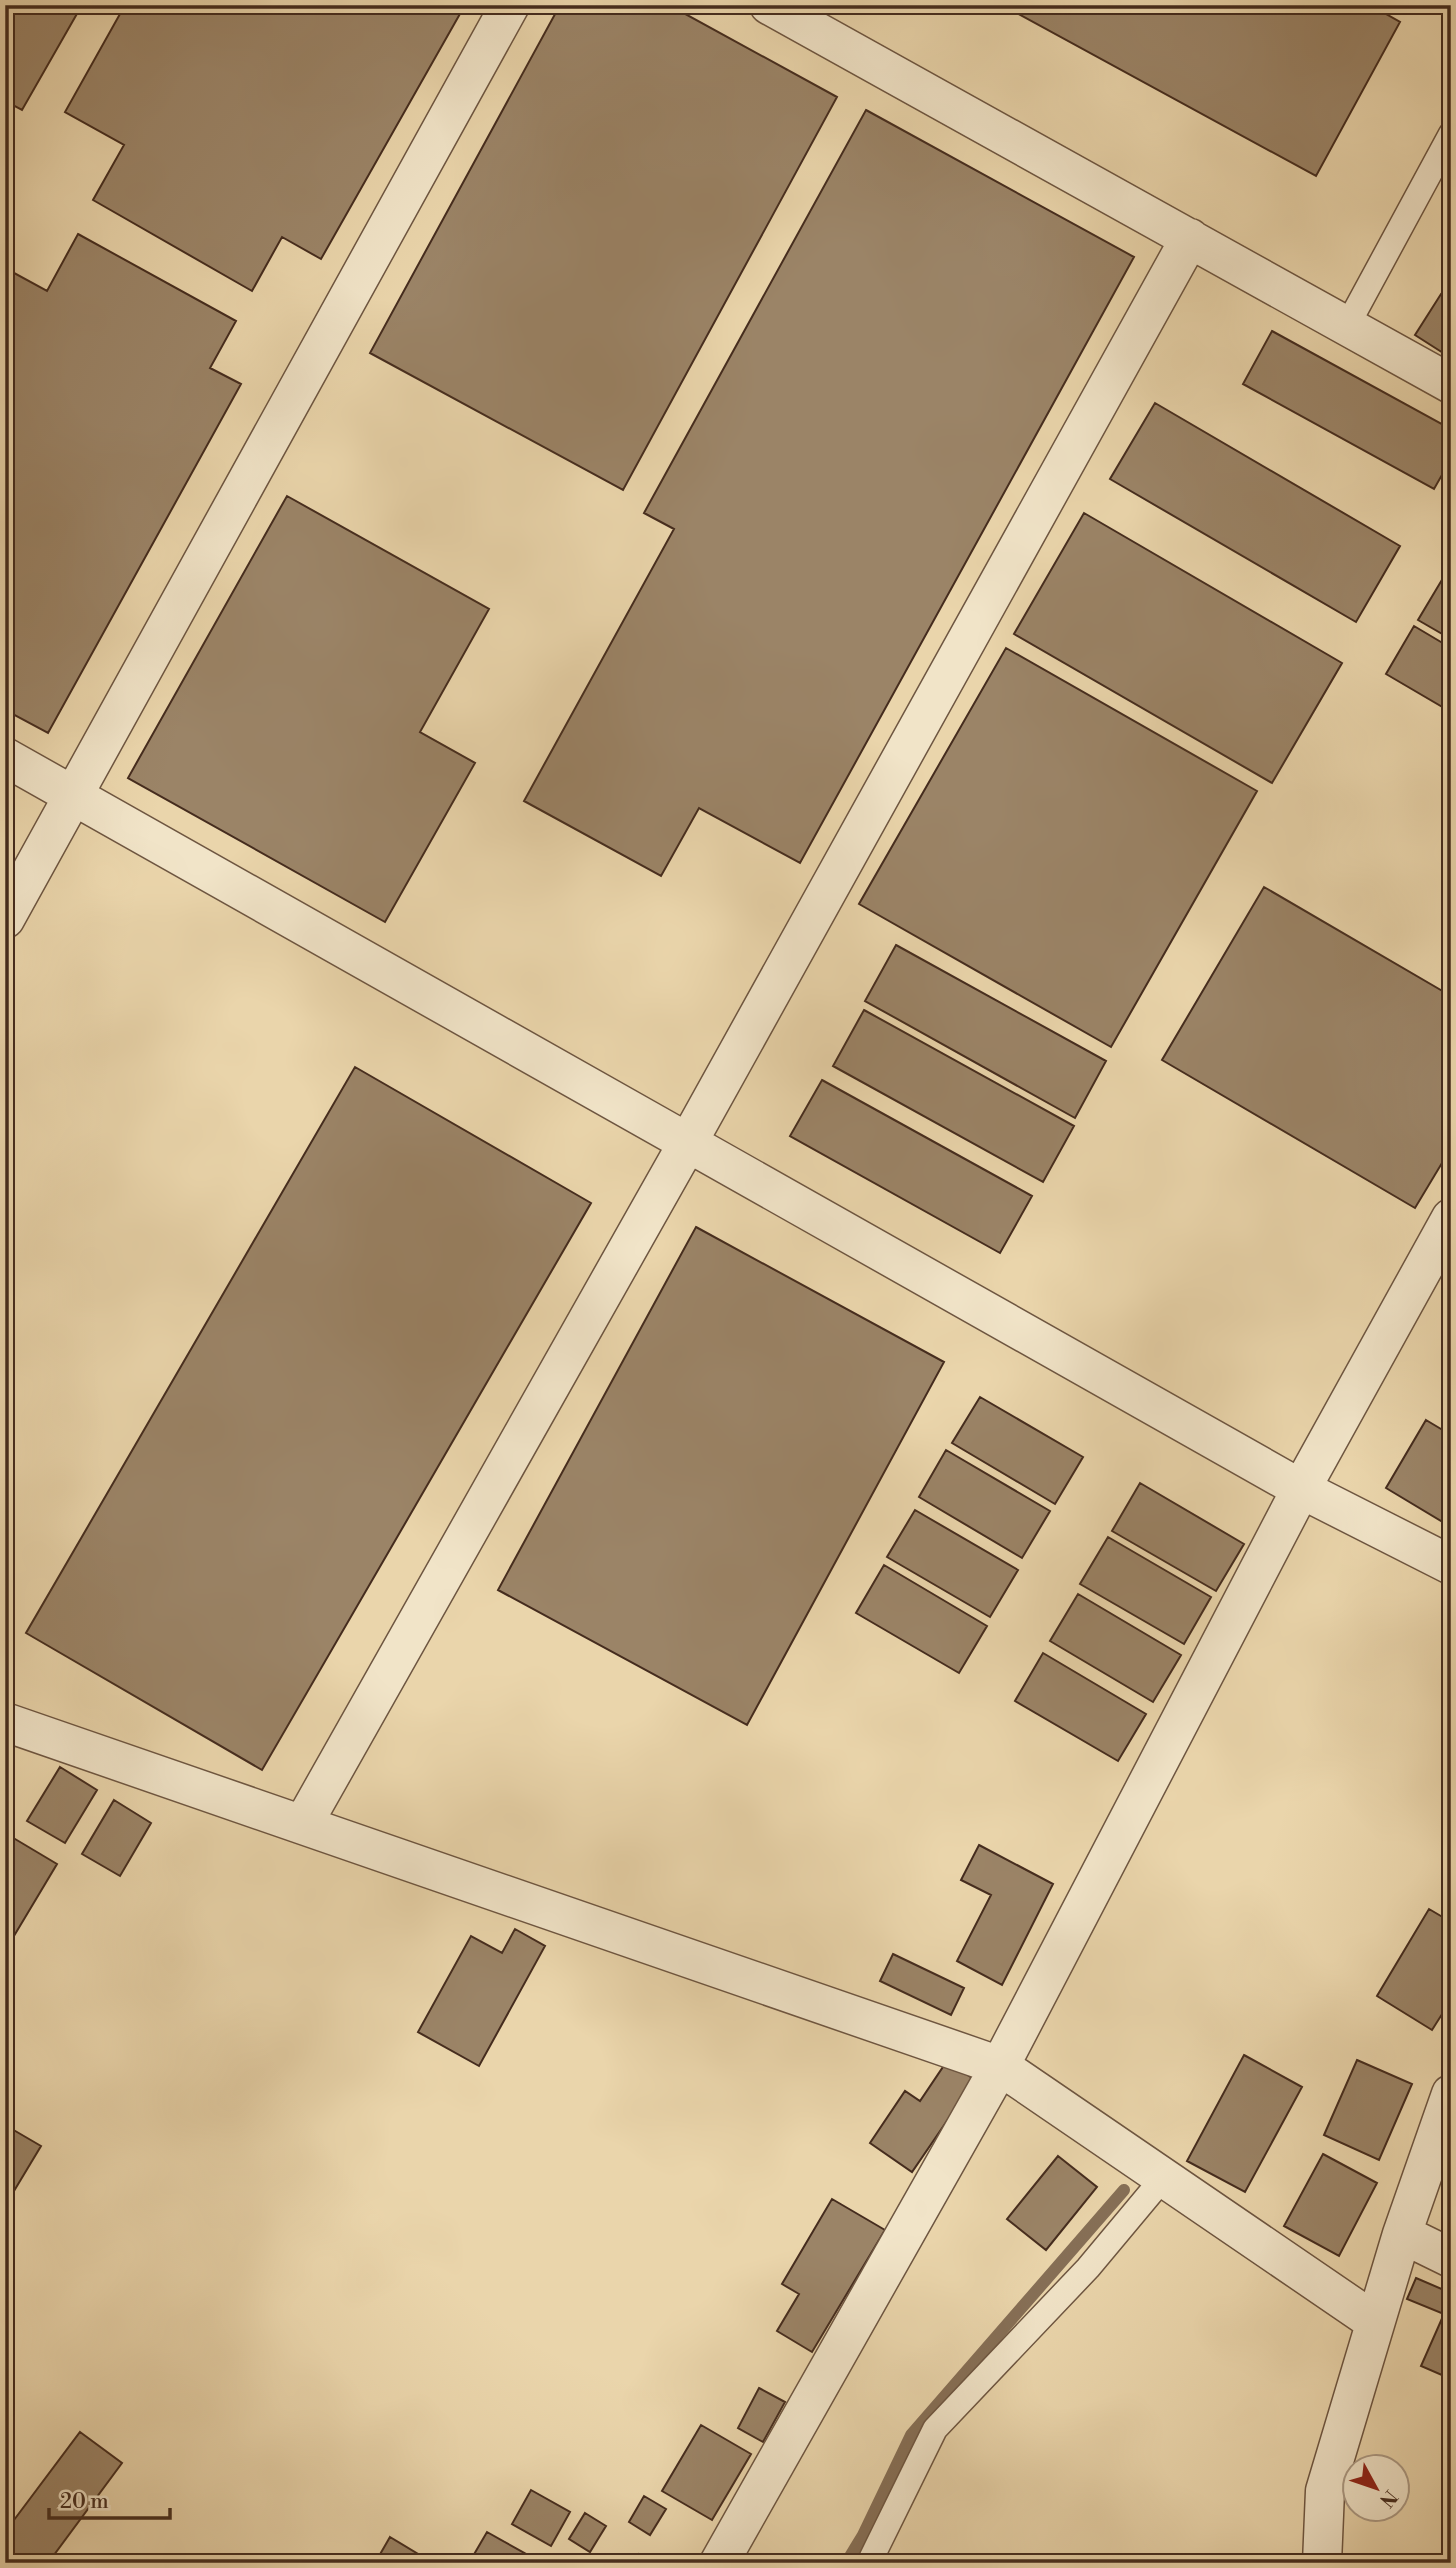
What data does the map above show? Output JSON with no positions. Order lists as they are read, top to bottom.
{
  "scale_bar": "20 m",
  "north": "bottom right"
}
